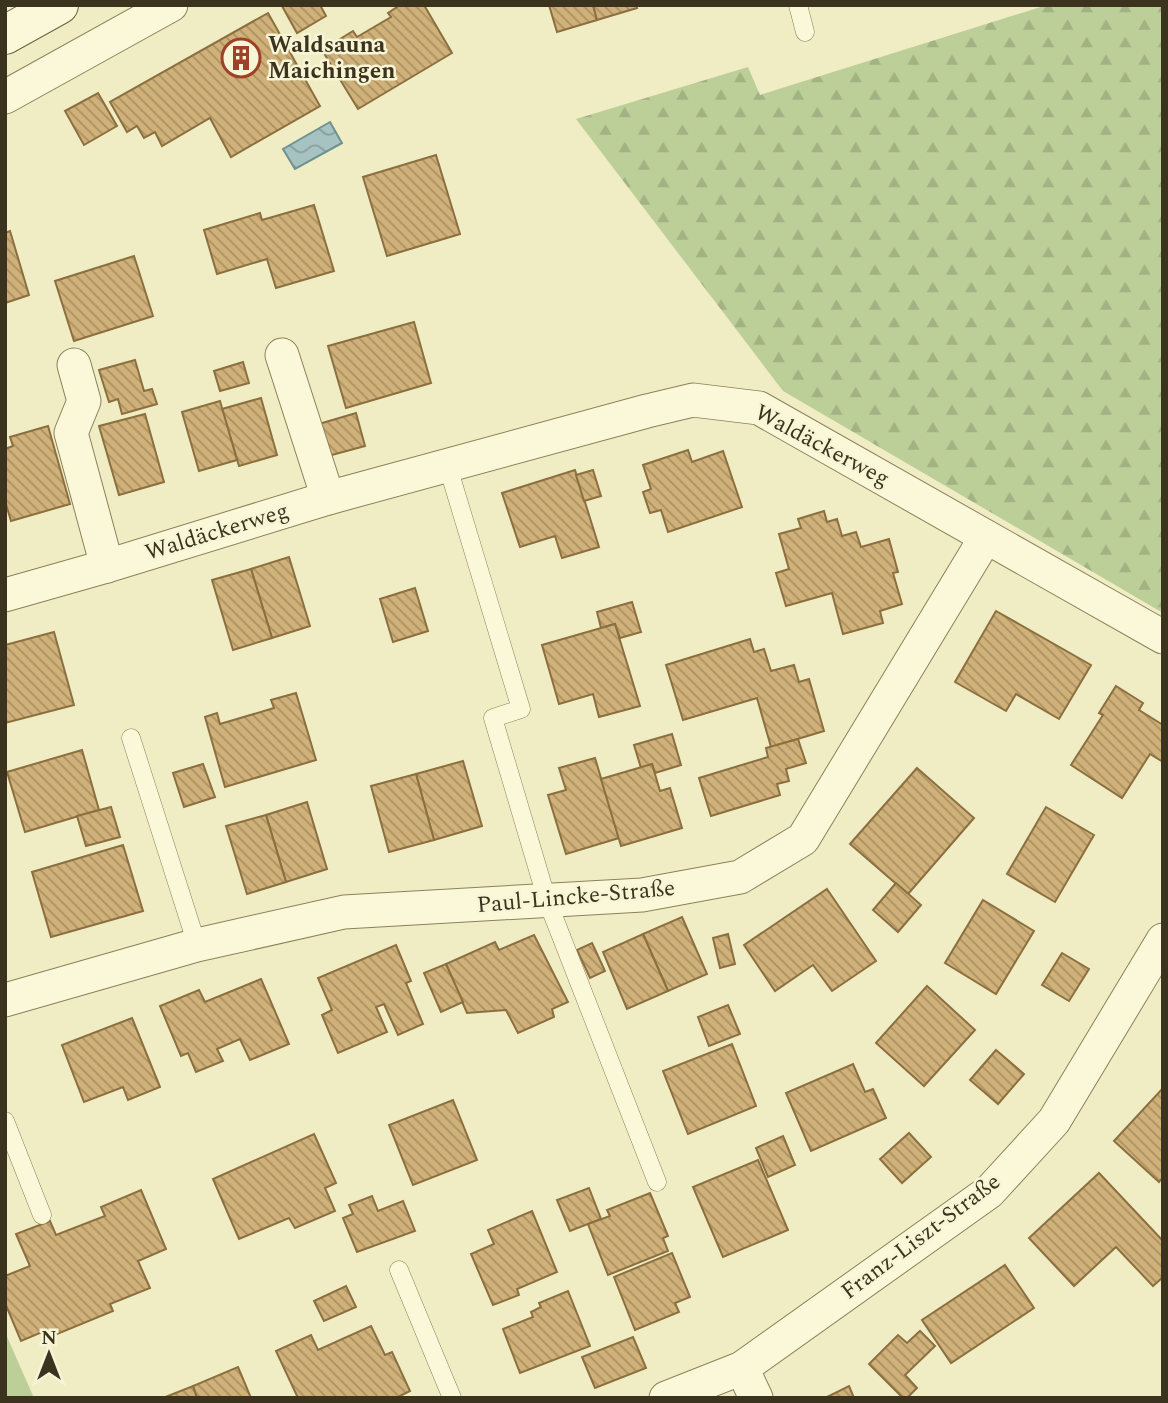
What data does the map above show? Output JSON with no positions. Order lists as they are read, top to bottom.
{
  "streets": {
    "street": ["Waldäckerweg", "Paul-Lincke-Straße", "Franz-Liszt-Straße"]
  },
  "crossings": [
    ["Waldäckerweg", "Paul-Lincke-Straße"]
  ],
  "places": {
    "building": ["Waldsauna Maichingen"]
  },
  "north": "top"
}
